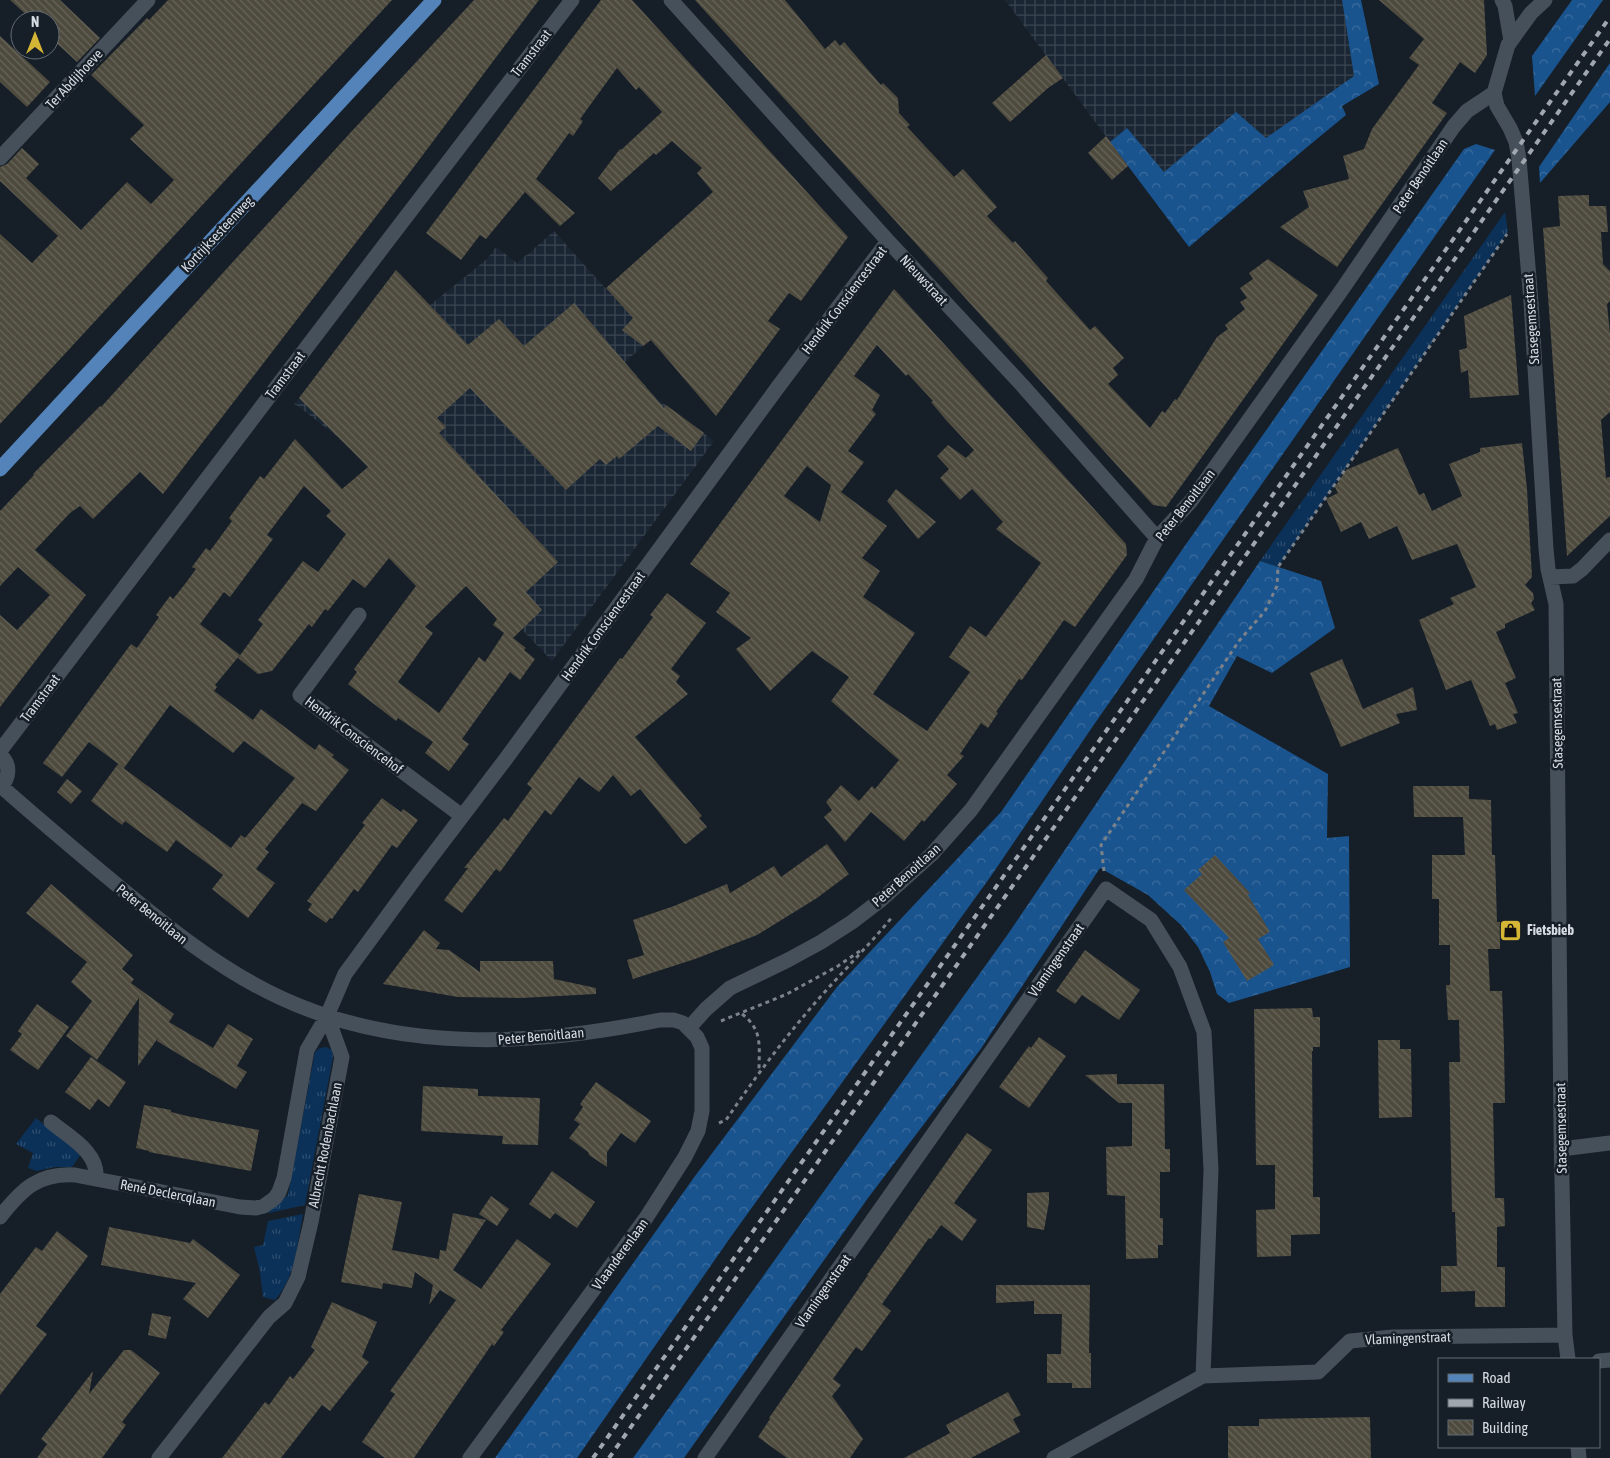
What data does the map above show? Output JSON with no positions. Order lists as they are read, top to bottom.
{
  "streets": {
    "main road": ["Kortrijksesteenweg"],
    "street": [
      "Tramstraat",
      "Ter Abdijhoeve",
      "Peter Benoitlaan",
      "Nieuwstraat",
      "Hendrik Consciencestraat",
      "Stasegemsestraat",
      "Hendrik Consciencehof",
      "Vlamingenstraat",
      "Albrecht Rodenbachlaan",
      "René Declercqlaan",
      "Vlaanderenlaan"
    ]
  },
  "crossings": [
    ["Tramstraat", "Peter Benoitlaan"],
    ["Peter Benoitlaan", "Nieuwstraat"],
    ["Peter Benoitlaan", "Hendrik Consciencestraat"],
    ["Peter Benoitlaan", "Stasegemsestraat"],
    ["Peter Benoitlaan", "Albrecht Rodenbachlaan"],
    ["Peter Benoitlaan", "René Declercqlaan"],
    ["Peter Benoitlaan", "Vlaanderenlaan"],
    ["Nieuwstraat", "Hendrik Consciencestraat"],
    ["Hendrik Consciencestraat", "Hendrik Consciencehof"],
    ["Hendrik Consciencestraat", "Albrecht Rodenbachlaan"],
    ["Hendrik Consciencestraat", "René Declercqlaan"],
    ["Stasegemsestraat", "Vlamingenstraat"],
    ["Albrecht Rodenbachlaan", "René Declercqlaan"]
  ],
  "places": {
    "shop": ["Fietsbieb"]
  },
  "legend": ["Road", "Railway", "Building"],
  "north": "top"
}
